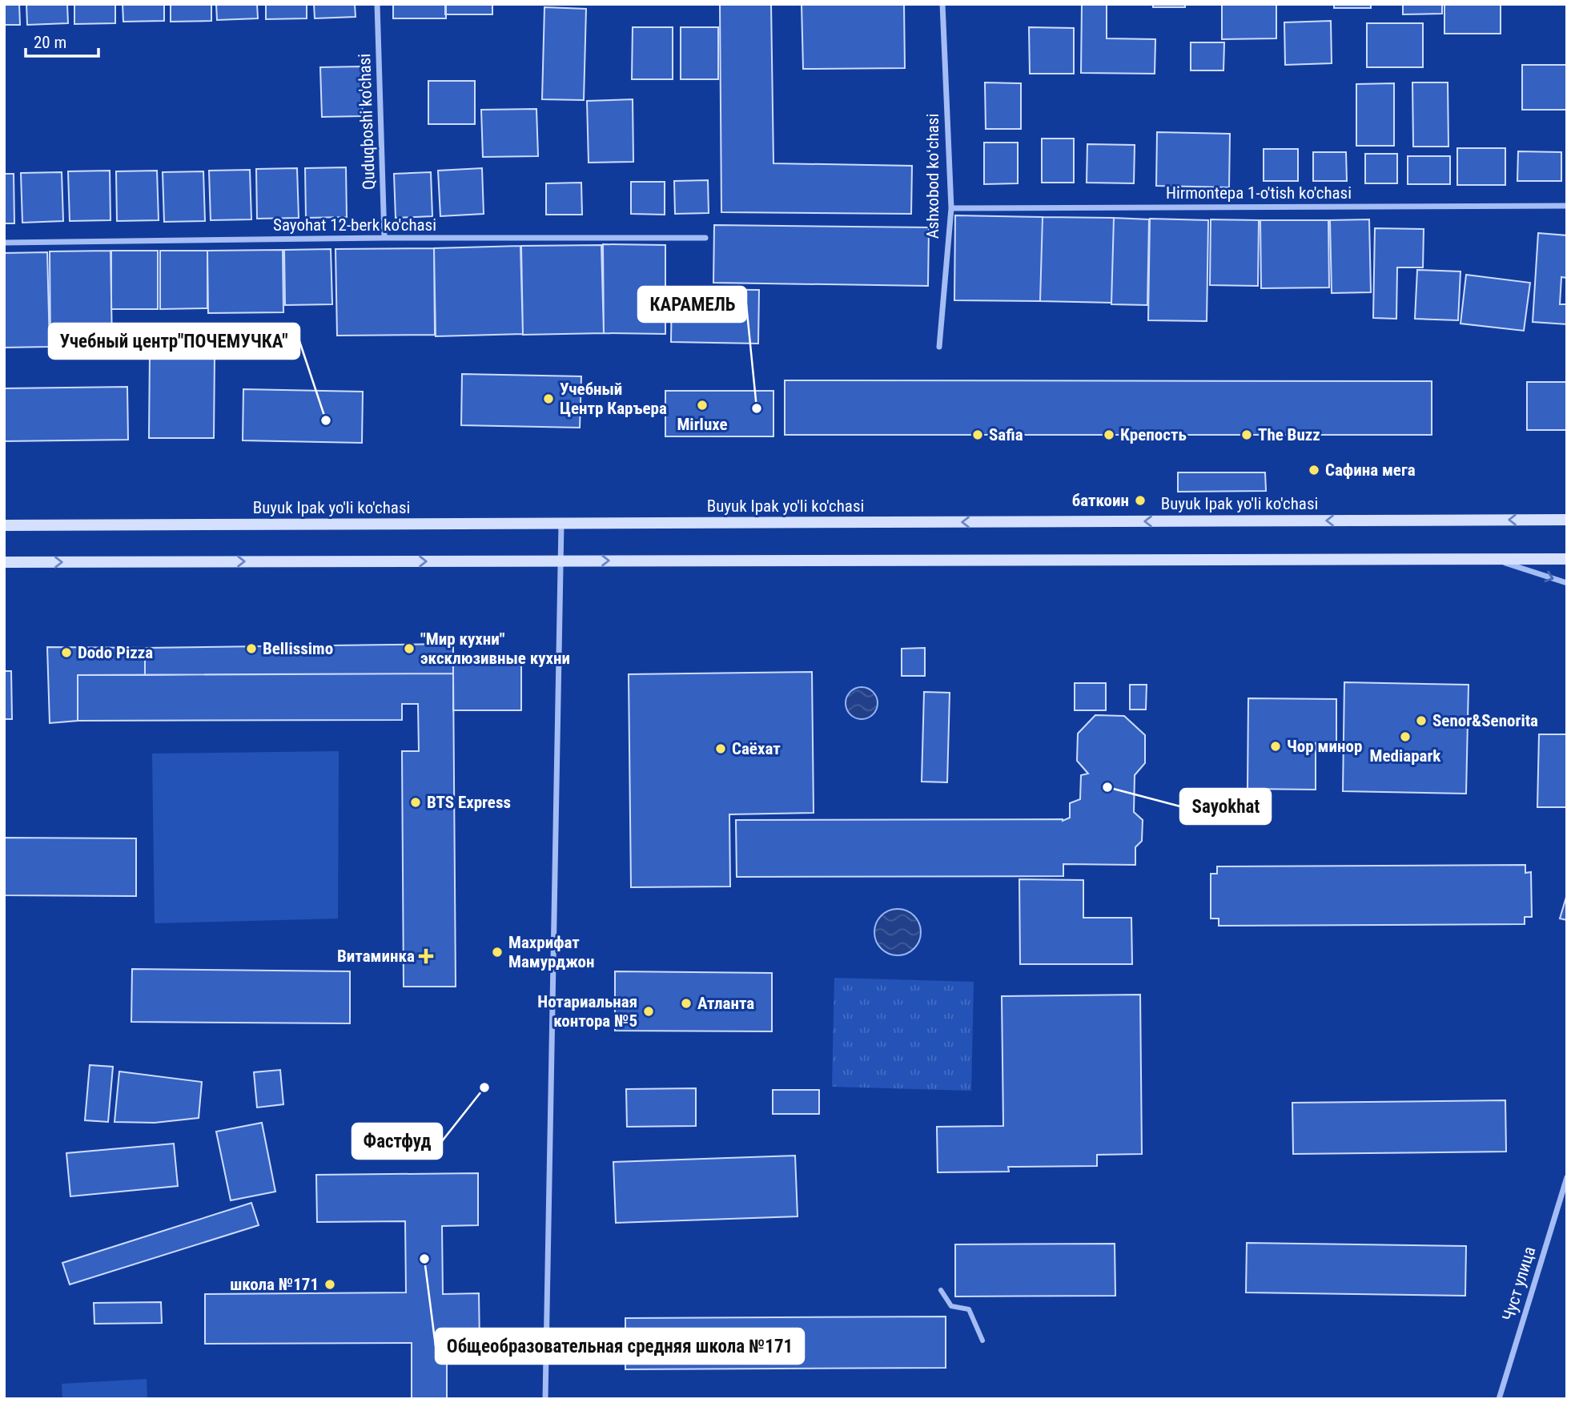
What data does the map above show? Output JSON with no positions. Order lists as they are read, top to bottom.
{
  "streets": {
    "main road": ["Buyuk Ipak yo'li ko'chasi"],
    "street": [
      "Quduqboshi ko'chasi",
      "Ashxobod koʻchasi",
      "Hirmontepa 1-o'tish ko'chasi",
      "Sayohat 12-berk ko'chasi",
      "Чуст улица"
    ]
  },
  "crossings": [
    ["Quduqboshi ko'chasi", "Sayohat 12-berk ko'chasi"],
    ["Ashxobod koʻchasi", "Hirmontepa 1-o'tish ko'chasi"]
  ],
  "places": {
    "other": [
      "Учебный Центр Каръера",
      "Mirluxe",
      "КАРАМЕЛЬ",
      "Учебный центр\"ПОЧЕМУЧКА\"",
      "Safia",
      "Крепость",
      "The Buzz",
      "Сафина мега",
      "баткоин",
      "Bellissimo",
      "\"Мир кухни\" эксклюзивные кухни",
      "Dodo Pizza",
      "Senor&Senorita",
      "Mediapark",
      "Чор минор",
      "Саёхат",
      "Sayokhat",
      "BTS Express",
      "Махрифат Мамурджон",
      "Атланта",
      "Нотариальная контора №5",
      "Фастфуд",
      "Общеобразовательная средняя школа №171",
      "школа №171"
    ],
    "health": ["Витаминка"]
  },
  "scale_bar": "20 m"
}
